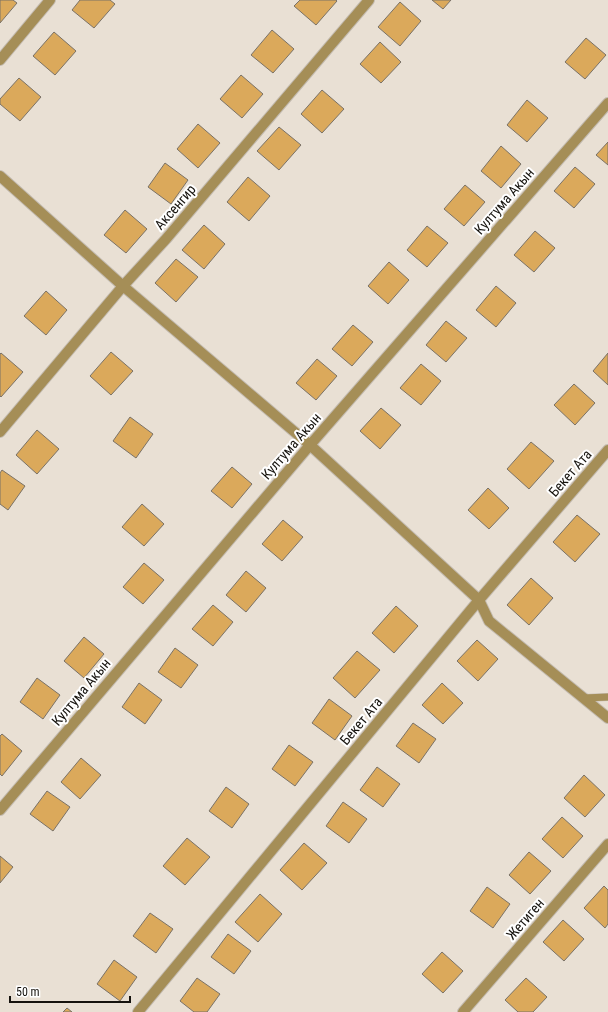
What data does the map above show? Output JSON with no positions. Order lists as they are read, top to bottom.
{
  "streets": {
    "street": [
      "Култума Акын",
      "Аксенгир",
      "Бекет Ата",
      "Жетиген"
    ]
  },
  "scale_bar": "50 m"
}
